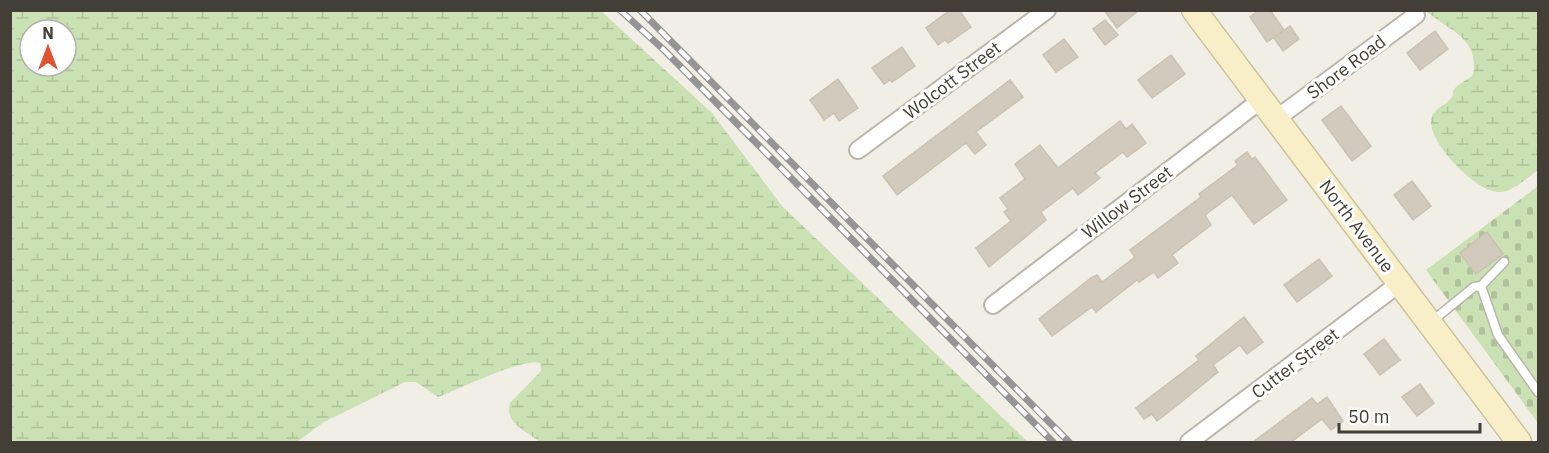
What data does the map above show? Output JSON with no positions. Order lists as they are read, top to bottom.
{
  "streets": {
    "street": [
      "Shore Road",
      "Wolcott Street",
      "Willow Street",
      "North Avenue",
      "Cutter Street"
    ]
  },
  "crossings": [
    ["Shore Road", "North Avenue"],
    ["Willow Street", "North Avenue"],
    ["North Avenue", "Cutter Street"]
  ],
  "scale_bar": "50 m",
  "north": "top"
}
